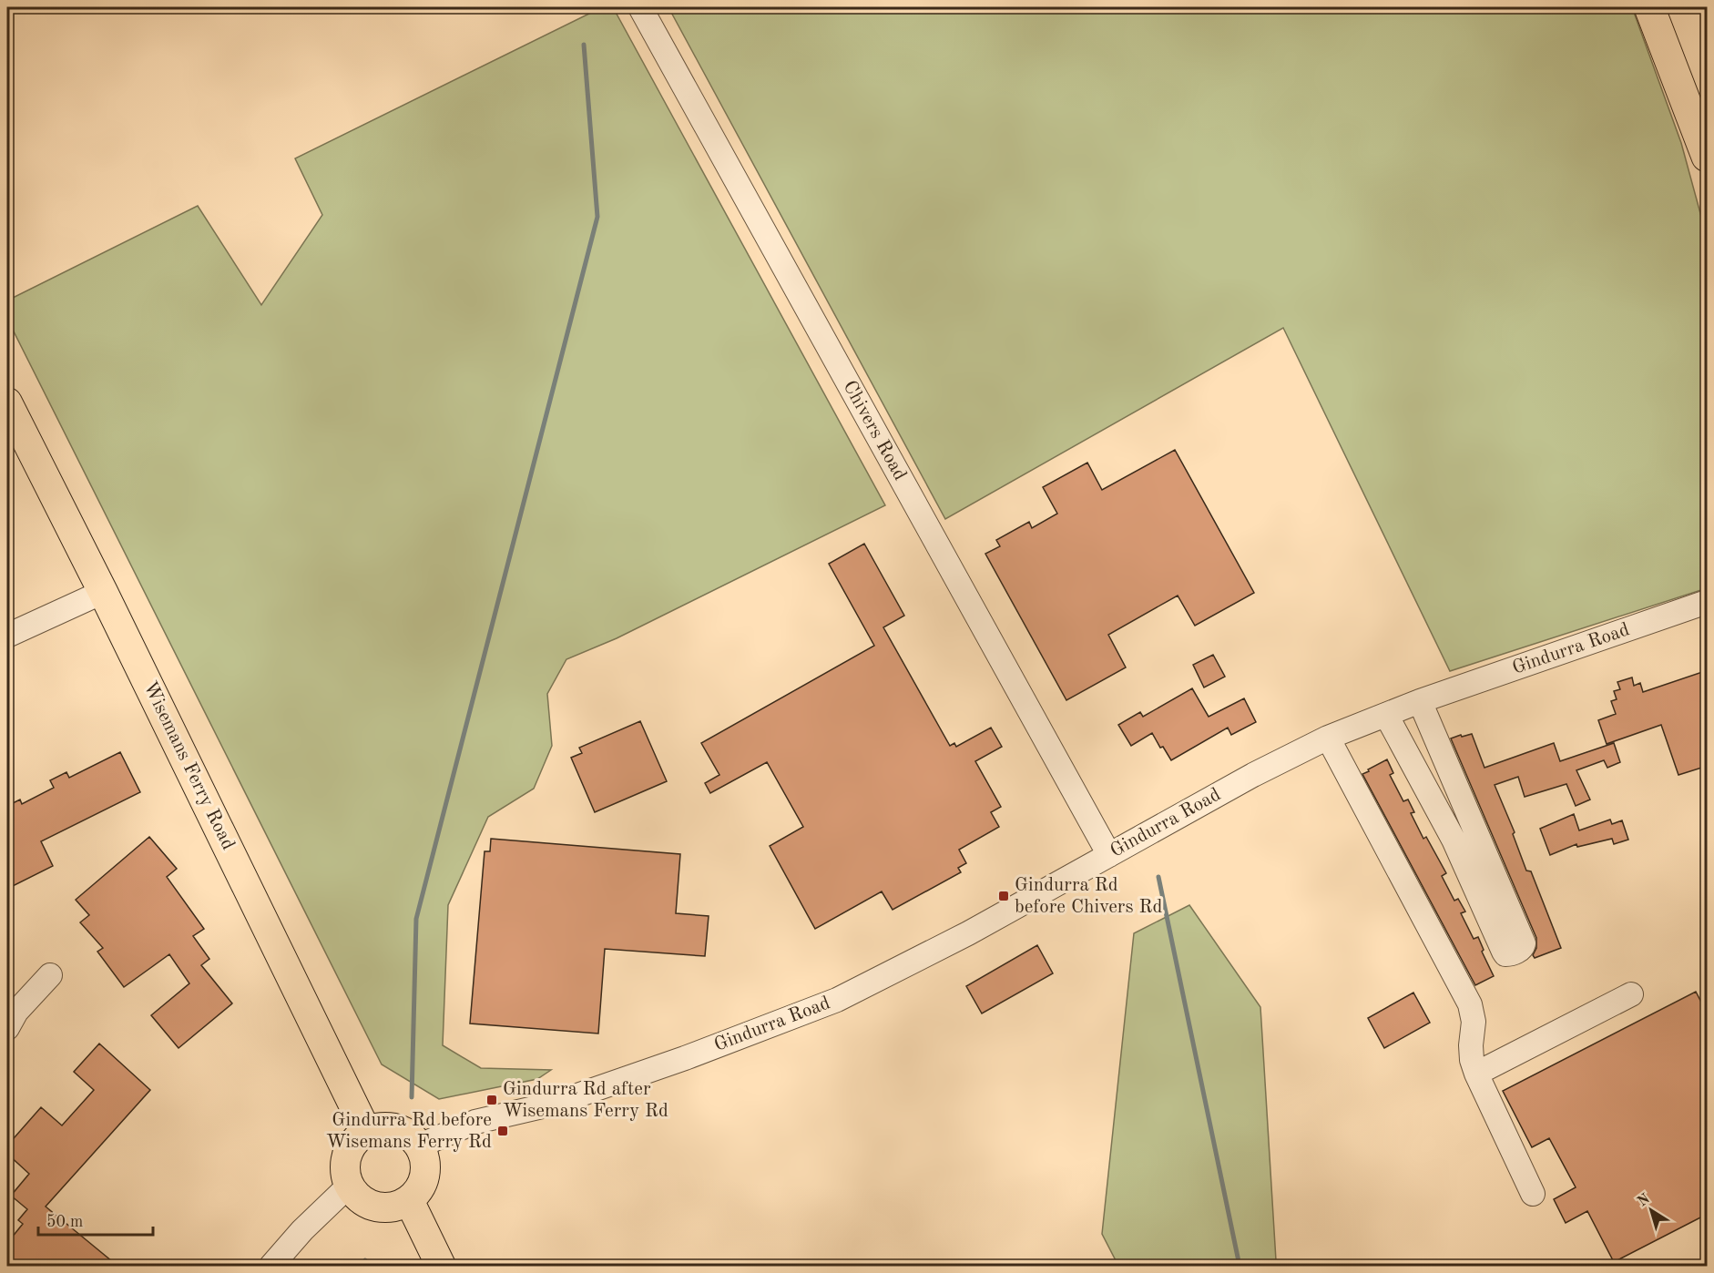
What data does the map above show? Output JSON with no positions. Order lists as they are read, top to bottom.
{
  "streets": {
    "main road": ["Wisemans Ferry Road"],
    "street": ["Chivers Road", "Gindurra Road"]
  },
  "crossings": [
    ["Chivers Road", "Gindurra Road"],
    ["Gindurra Road", "Wisemans Ferry Road"]
  ],
  "places": {
    "transit": ["Gindurra Rd before Chivers Rd", "Gindurra Rd after Wisemans Ferry Rd", "Gindurra Rd before Wisemans Ferry Rd"]
  },
  "scale_bar": "50 m",
  "north": "top left"
}
